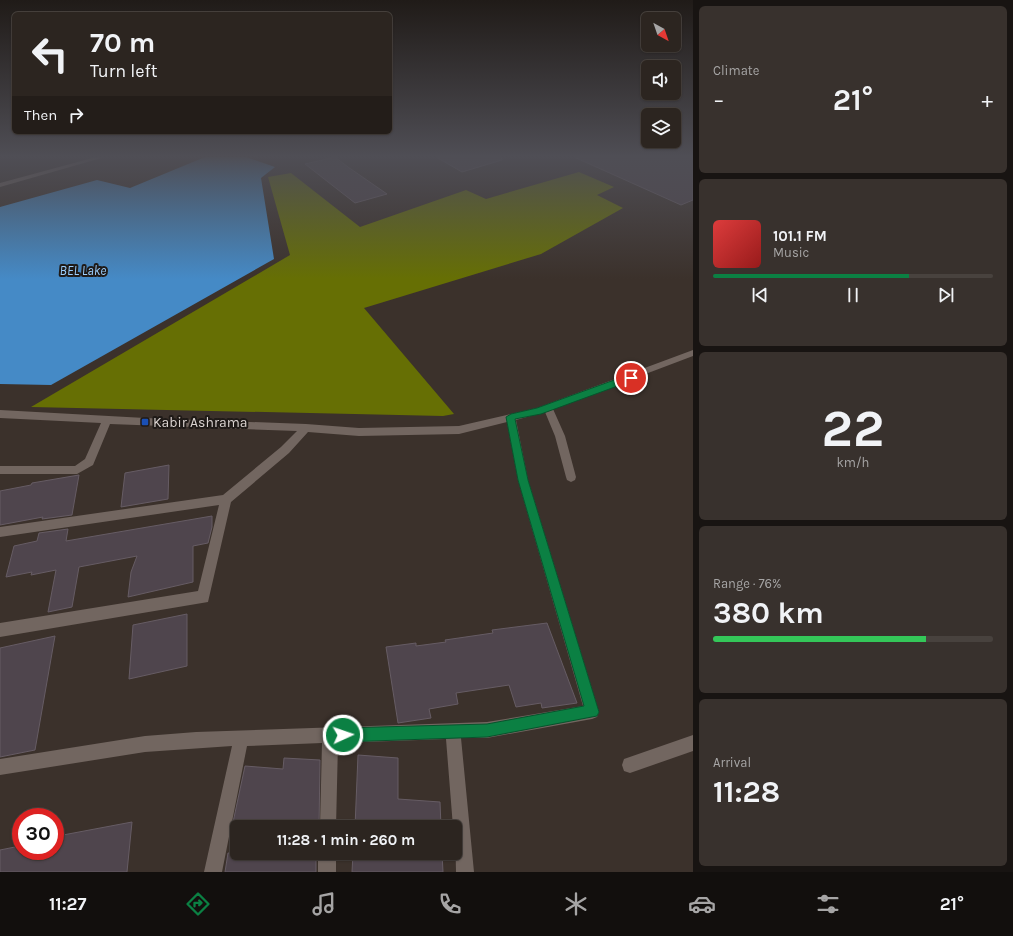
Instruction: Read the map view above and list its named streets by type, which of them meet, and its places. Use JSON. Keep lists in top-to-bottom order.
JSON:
{
  "water": ["BEL Lake"],
  "places": {
    "transit": ["Kabir Ashrama"]
  },
  "north": "bottom right",
  "page": {
    "tile": [
      "Climate",
      ["22", "km/h"],
      ["Range · 76%", "380 km"],
      ["Arrival", "11:28"]
    ],
    "turn": ["70 m", "Turn left"],
    "heat": ["−", "21°", "+"],
    "then": "Then",
    "song": ["101.1 FM", "Music"],
    "limit": "30",
    "trip": "11:28 · 1 min · 260 m",
    "tabs": ["11:27", "21°"]
  }
}
